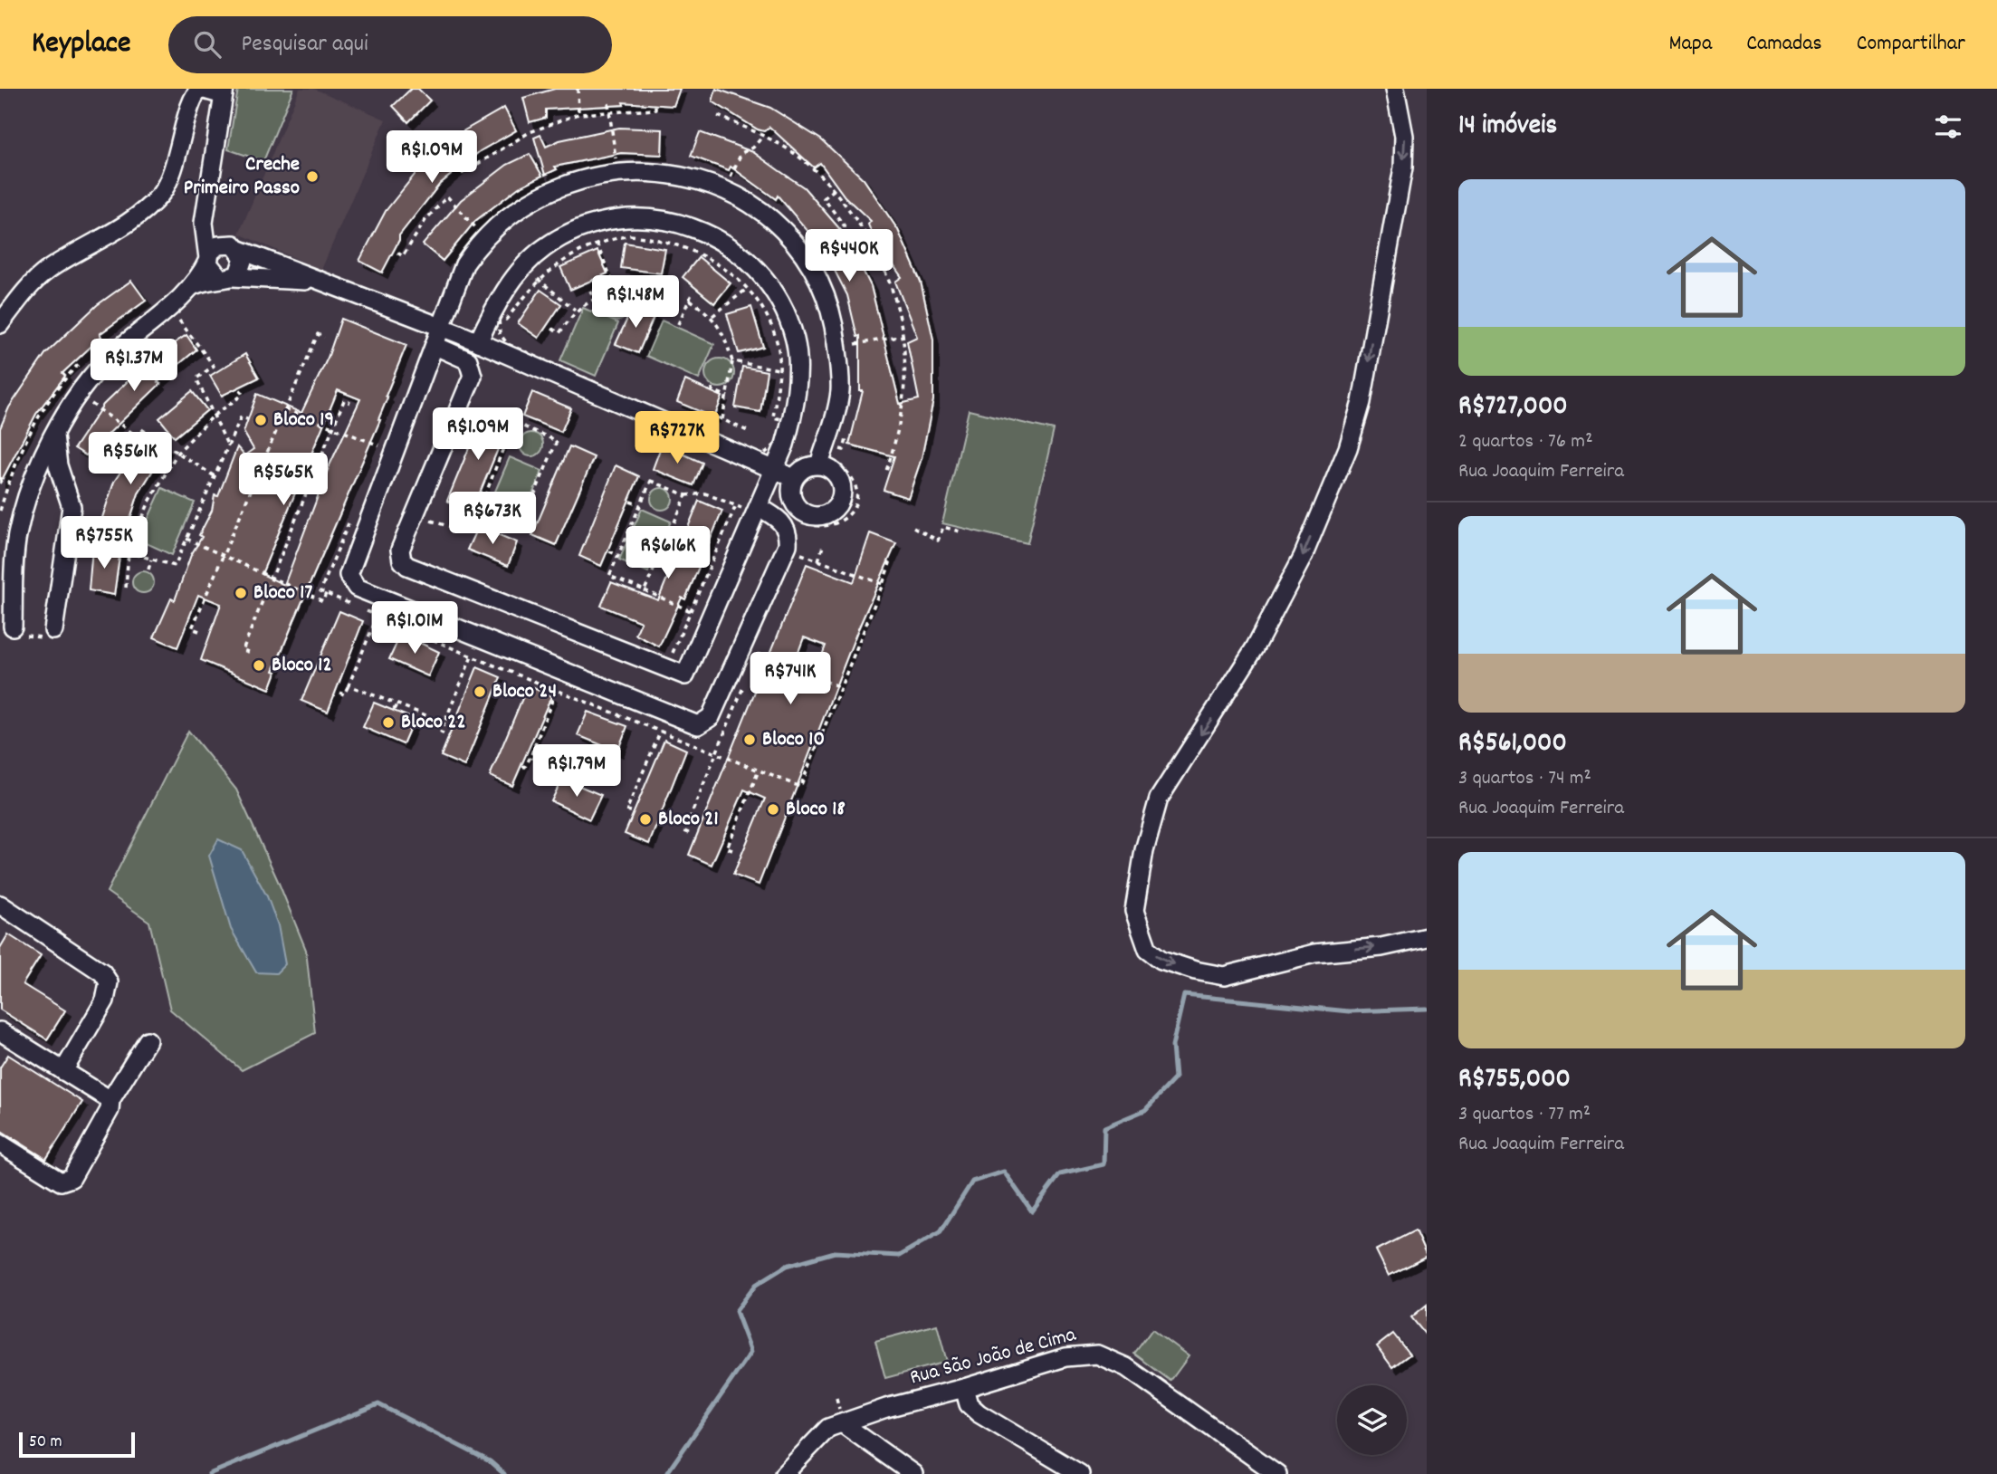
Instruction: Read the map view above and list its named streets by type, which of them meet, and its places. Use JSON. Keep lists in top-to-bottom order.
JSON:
{
  "streets": {
    "street": ["Rua São João de Cima"]
  },
  "places": [
    "Creche Primeiro Passo",
    "Bloco 19",
    "Bloco 17",
    "Bloco 12",
    "Bloco 24",
    "Bloco 22",
    "Bloco 10",
    "Bloco 18",
    "Bloco 21"
  ],
  "scale_bar": "50 m",
  "page": {
    "header": "Keyplace",
    "search": "Pesquisar aqui",
    "nav": ["Mapa", "Camadas", "Compartilhar"],
    "heading": "14 imóveis",
    "price": [
      "R$1.09M",
      "R$440K",
      "R$1.48M",
      "R$1.37M",
      "R$1.09M",
      "R$727K",
      "R$561K",
      "R$565K",
      "R$673K",
      "R$755K",
      "R$616K",
      "R$1.01M",
      "R$741K",
      "R$1.79M"
    ],
    "list": [
      {
        "name": "R$727,000",
        "note": "2 quartos · 76 m² · Rua Joaquim Ferreira"
      },
      {
        "name": "R$561,000",
        "note": "3 quartos · 74 m² · Rua Joaquim Ferreira"
      },
      {
        "name": "R$755,000",
        "note": "3 quartos · 77 m² · Rua Joaquim Ferreira"
      }
    ],
    "scale": "50 m"
  }
}
